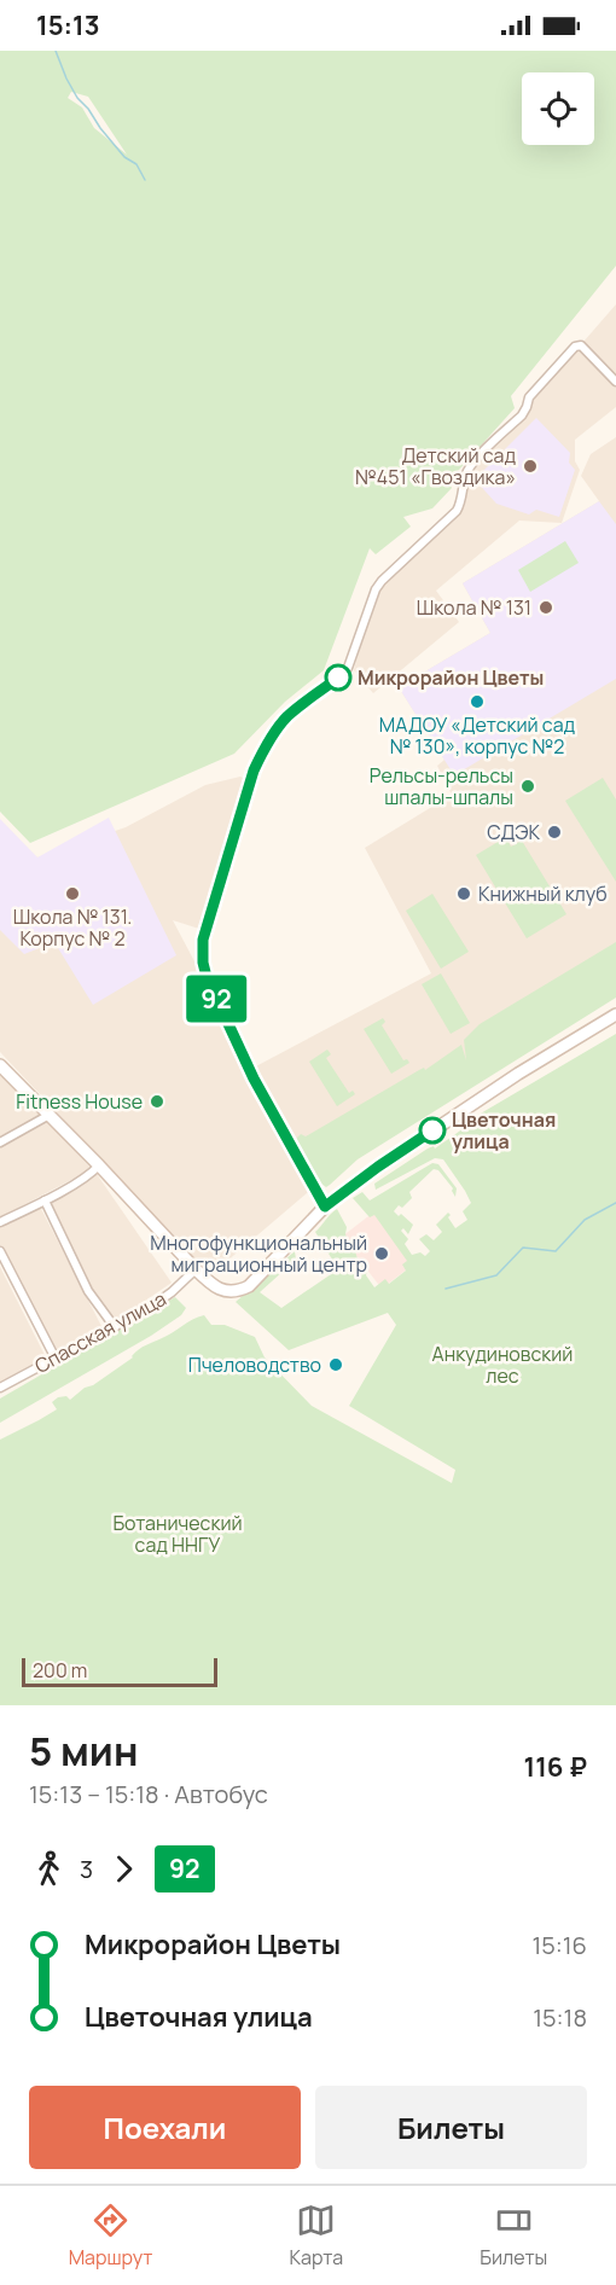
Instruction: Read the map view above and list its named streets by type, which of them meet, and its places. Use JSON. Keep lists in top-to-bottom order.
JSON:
{
  "streets": {
    "street": ["Спасская улица"]
  },
  "parks": ["Анкудиновский лес", "Ботанический сад ННГУ"],
  "places": [
    "Детский сад №451 «Гвоздика»",
    "Школа № 131",
    "Микрорайон Цветы",
    "МАДОУ «Детский сад № 130», корпус №2",
    "Рельсы-рельсы шпалы-шпалы",
    "СДЭК",
    "Школа № 131. Корпус № 2",
    "Книжный клуб",
    "Fitness House",
    "Цветочная улица",
    "Многофункциональный миграционный центр",
    "Пчеловодство"
  ],
  "lines": ["bus line 92"],
  "scale_bar": "200 m",
  "page": {
    "status": "15:13",
    "on_map": "92",
    "scale": "200 m",
    "heading": ["5 мин", "15:13 – 15:18 · Автобус", "116 ₽"],
    "legs": ["3", "92"],
    "list": [
      {
        "name": "Микрорайон Цветы",
        "value": "15:16"
      },
      {
        "name": "Цветочная улица",
        "value": "15:18"
      }
    ],
    "buttons": ["Поехали", "Билеты"],
    "tabs": ["Маршрут", "Карта", "Билеты"]
  }
}
